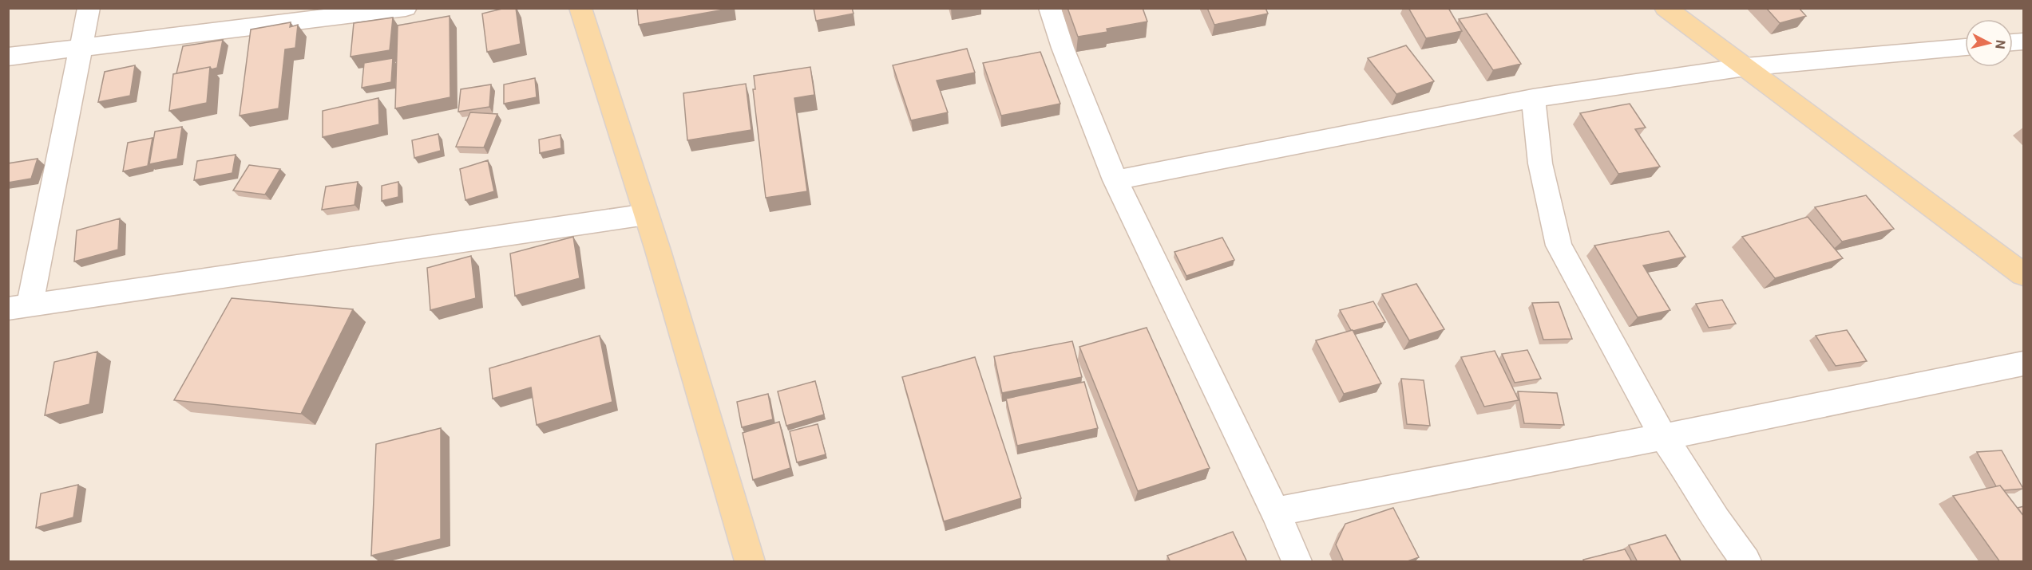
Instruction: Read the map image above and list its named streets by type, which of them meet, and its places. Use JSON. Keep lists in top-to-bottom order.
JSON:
{
  "north": "right"
}
